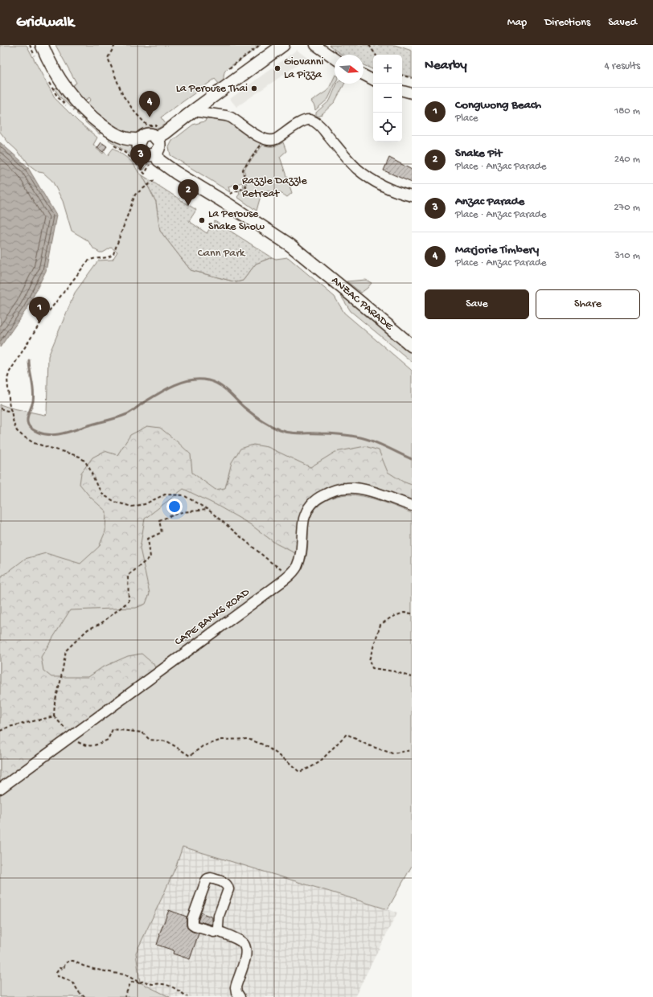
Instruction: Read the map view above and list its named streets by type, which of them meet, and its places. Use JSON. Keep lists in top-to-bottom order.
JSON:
{
  "streets": {
    "main road": ["ANZAC PARADE"],
    "street": ["CAPE BANKS ROAD"]
  },
  "parks": ["Cann Park"],
  "places": [
    "Giovanni La Pizza",
    "La Perouse Thai",
    "Razzle Dazzle Retreat",
    "La Perouse Snake Show"
  ],
  "north": "right",
  "page": {
    "header": "Gridwalk",
    "nav": ["Map", "Directions", "Saved"],
    "heading": ["Nearby", "4 results"],
    "map_buttons": ["+", "−"],
    "list": [
      {
        "mark": "1",
        "name": "Congwong Beach",
        "note": "Place",
        "value": "180 m"
      },
      {
        "mark": "2",
        "name": "Snake Pit",
        "note": "Place · Anzac Parade",
        "value": "240 m"
      },
      {
        "mark": "3",
        "name": "Anzac Parade",
        "note": "Place · Anzac Parade",
        "value": "270 m"
      },
      {
        "mark": "4",
        "name": "Marjorie Timbery",
        "note": "Place · Anzac Parade",
        "value": "310 m"
      }
    ],
    "pins": [
      "4",
      "3",
      "2",
      "1"
    ],
    "buttons": ["Save", "Share"]
  }
}
